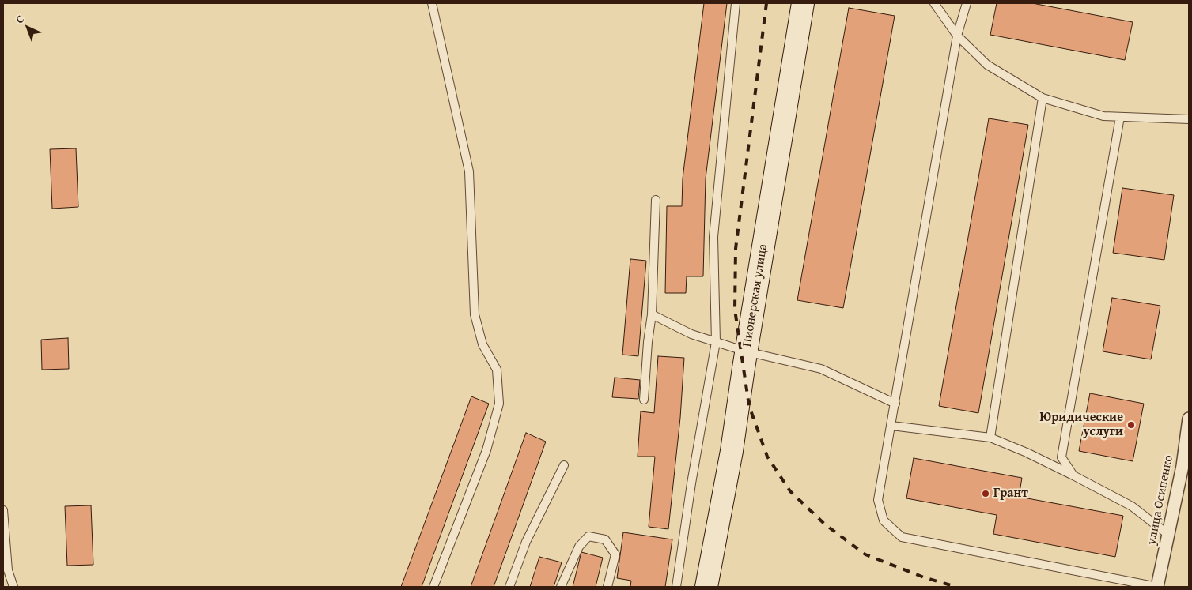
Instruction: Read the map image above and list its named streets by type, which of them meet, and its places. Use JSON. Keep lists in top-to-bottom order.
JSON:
{
  "streets": {
    "main road": ["Пионерская улица"],
    "street": ["улица Осипенко"]
  },
  "places": ["Юридические услуги", "Грант"],
  "north": "top left"
}
